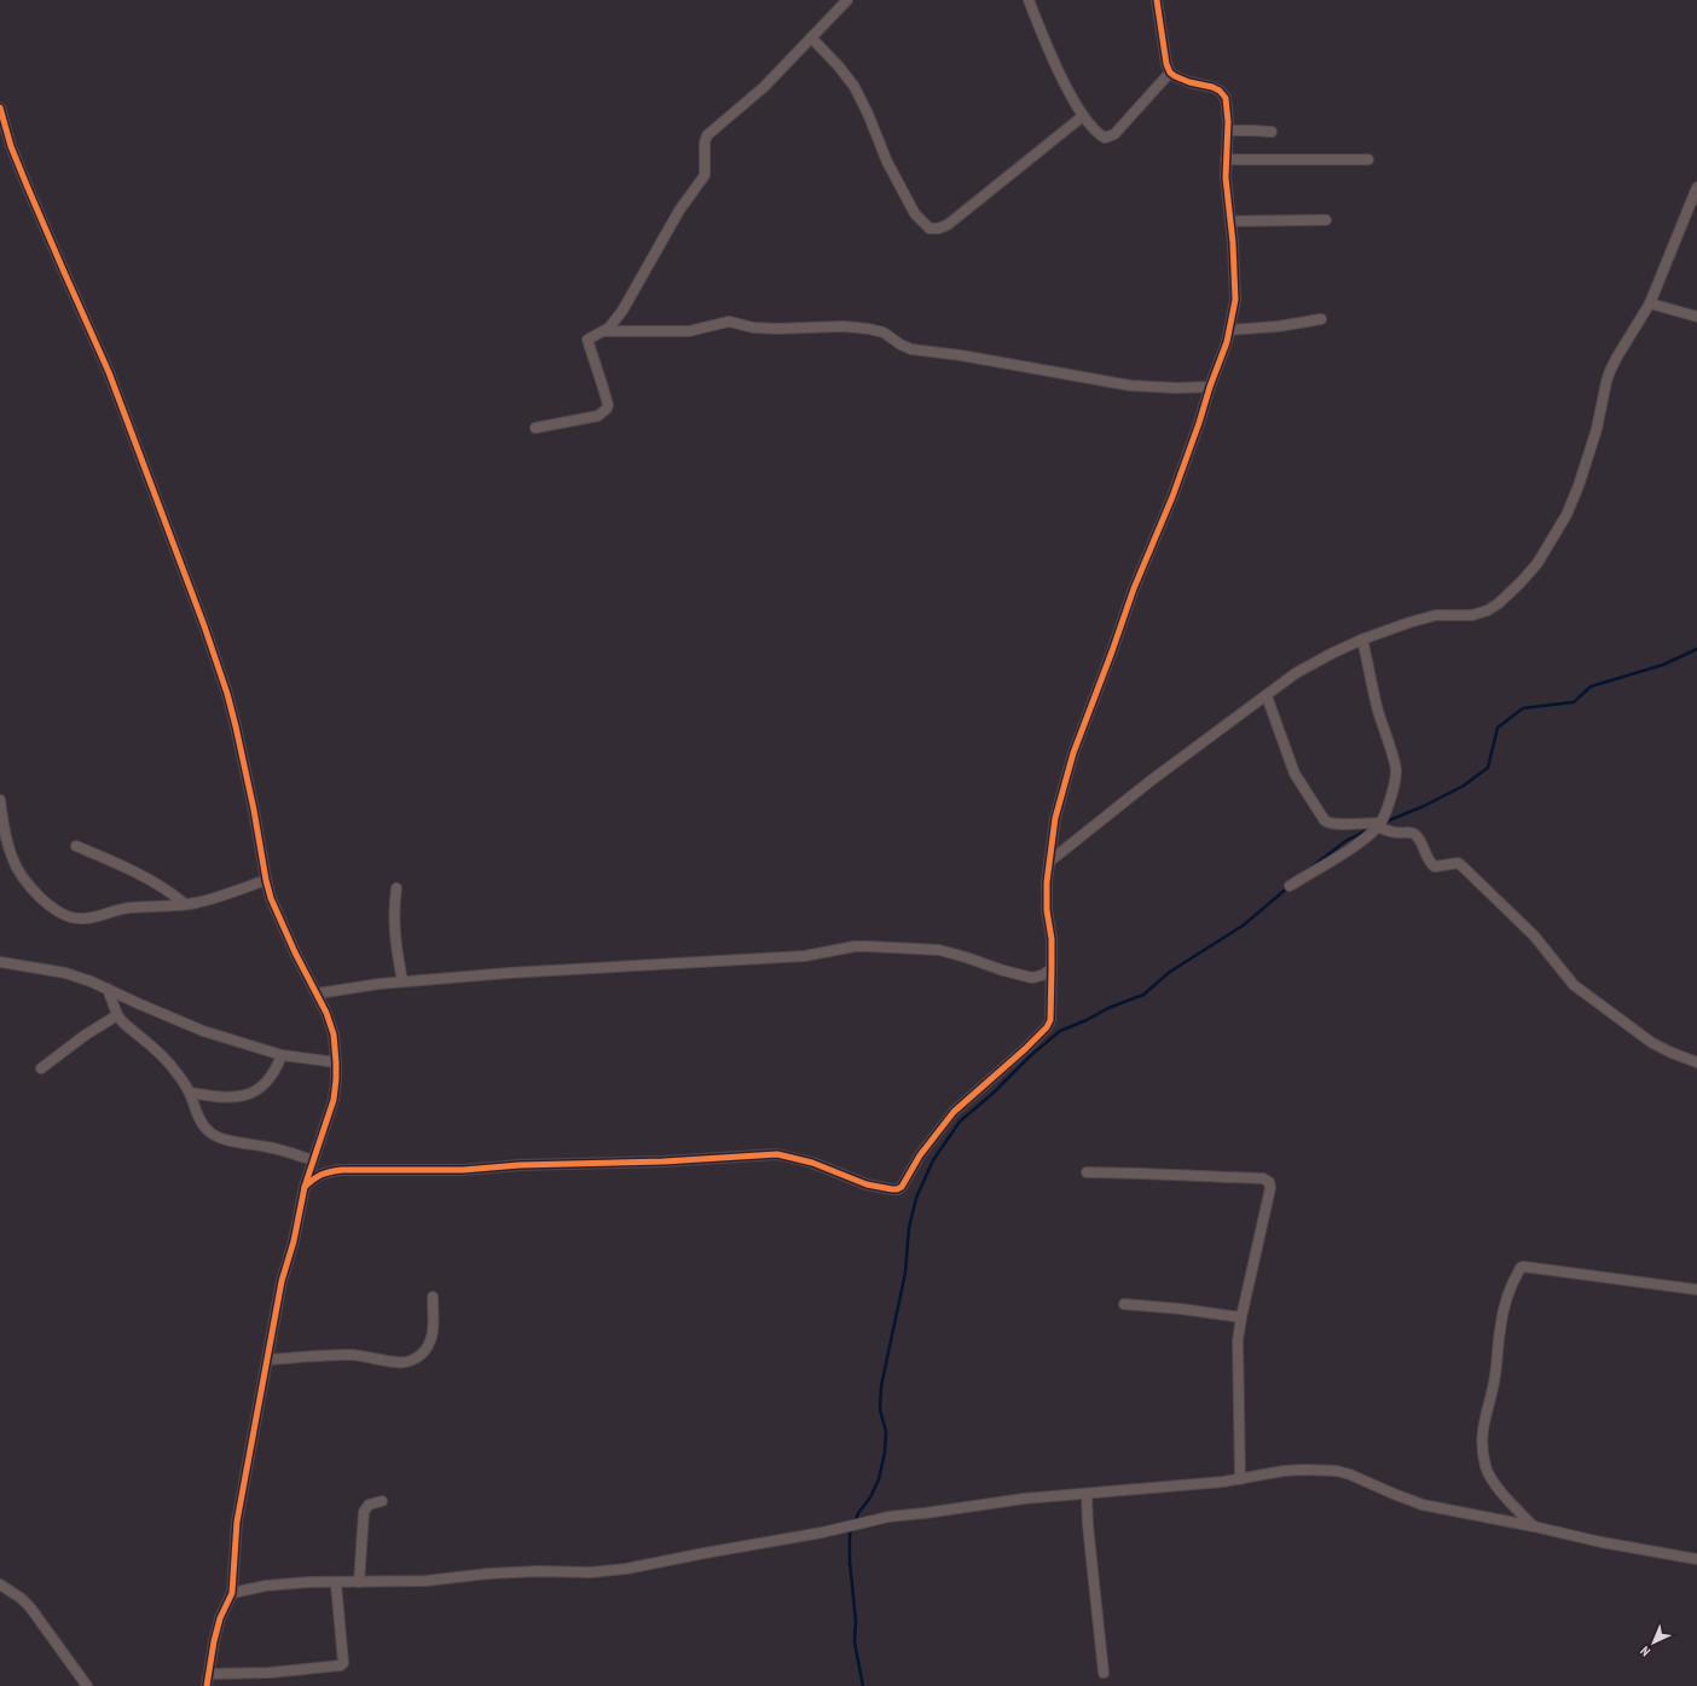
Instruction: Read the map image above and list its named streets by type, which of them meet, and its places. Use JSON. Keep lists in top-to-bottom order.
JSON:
{
  "north": "bottom left"
}
